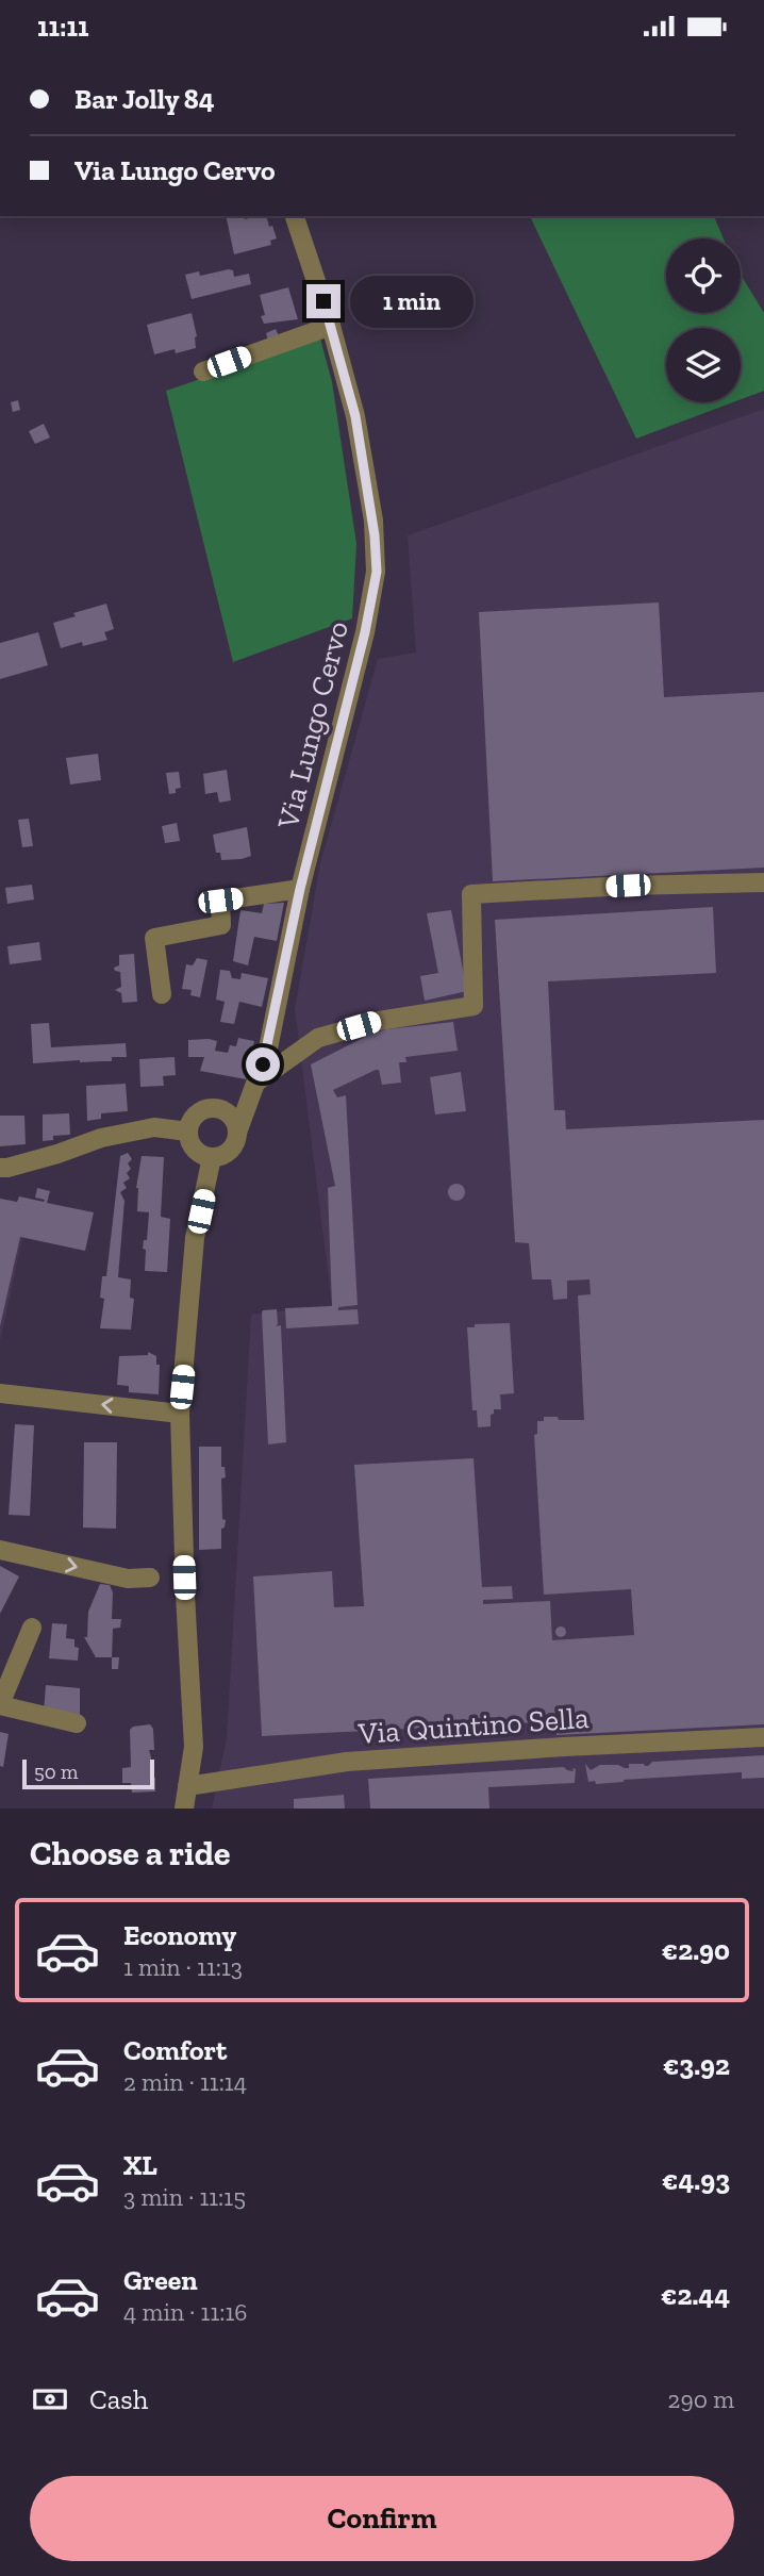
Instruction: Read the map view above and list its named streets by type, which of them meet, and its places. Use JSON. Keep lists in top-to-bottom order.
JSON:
{
  "streets": {
    "street": ["Via Lungo Cervo", "Via Quintino Sella"]
  },
  "scale_bar": "50 m",
  "page": {
    "status": "11:11",
    "banner": ["Bar Jolly 84", "Via Lungo Cervo"],
    "bubble": "1 min",
    "scale": "50 m",
    "heading": "Choose a ride",
    "list": [
      {
        "name": "Economy",
        "note": "1 min · 11:13",
        "value": "€2.90"
      },
      {
        "name": "Comfort",
        "note": "2 min · 11:14",
        "value": "€3.92"
      },
      {
        "name": "XL",
        "note": "3 min · 11:15",
        "value": "€4.93"
      },
      {
        "name": "Green",
        "note": "4 min · 11:16",
        "value": "€2.44"
      }
    ],
    "pay": ["Cash", "290 m"],
    "buttons": "Confirm"
  }
}
